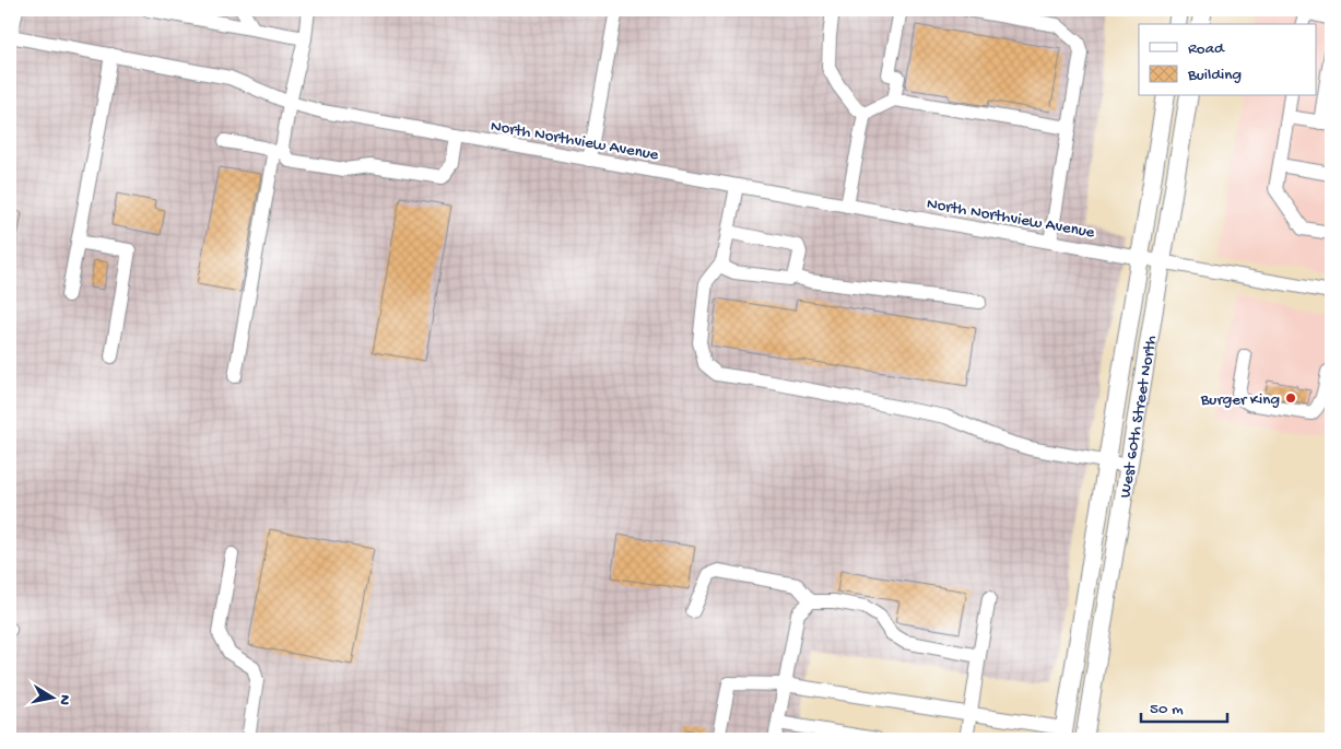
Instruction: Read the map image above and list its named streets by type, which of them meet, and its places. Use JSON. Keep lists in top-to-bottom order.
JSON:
{
  "streets": {
    "main road": ["West 60th Street North"],
    "street": ["North Northview Avenue"]
  },
  "crossings": [
    ["North Northview Avenue", "West 60th Street North"]
  ],
  "places": ["Burger King"],
  "legend": ["Road", "Building"],
  "scale_bar": "50 m",
  "north": "right"
}
